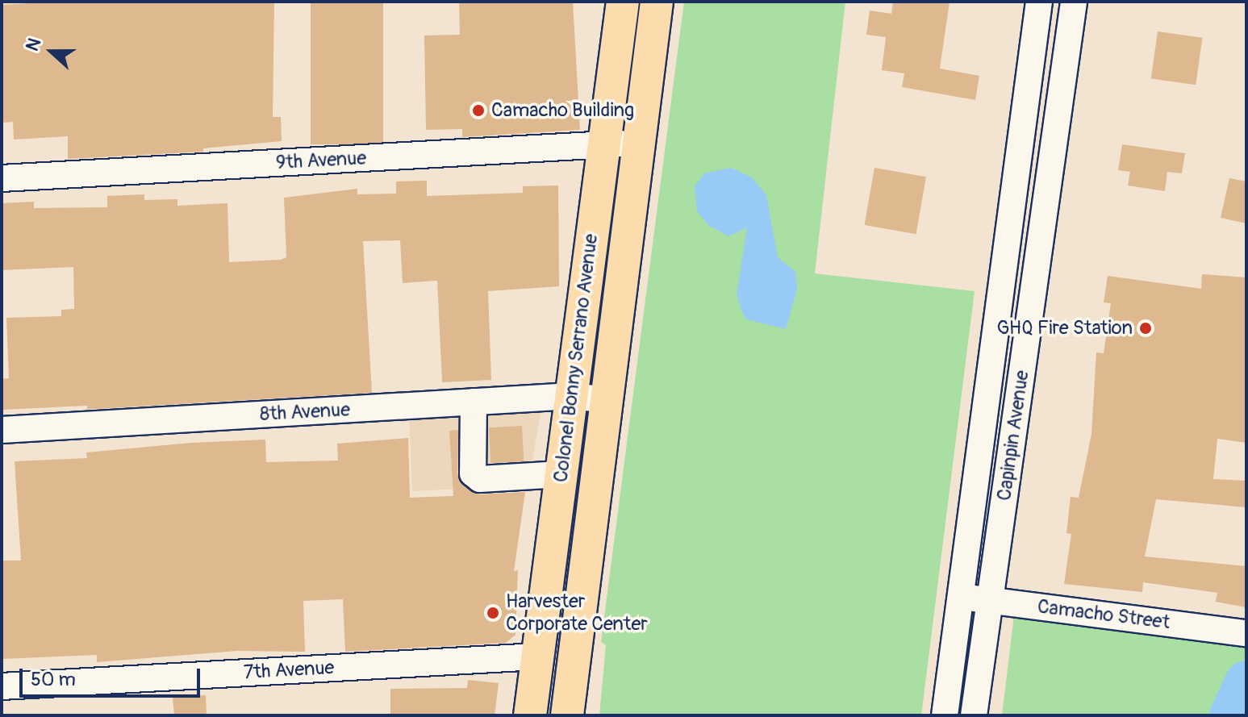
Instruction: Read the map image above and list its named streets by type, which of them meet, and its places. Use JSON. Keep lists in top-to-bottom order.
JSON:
{
  "streets": {
    "main road": ["Colonel Bonny Serrano Avenue"],
    "street": [
      "9th Avenue",
      "8th Avenue",
      "Capinpin Avenue",
      "Camacho Street",
      "7th Avenue"
    ]
  },
  "crossings": [
    ["9th Avenue", "Colonel Bonny Serrano Avenue"],
    ["Colonel Bonny Serrano Avenue", "8th Avenue"],
    ["Colonel Bonny Serrano Avenue", "7th Avenue"],
    ["Capinpin Avenue", "Camacho Street"]
  ],
  "places": ["Camacho Building", "GHQ Fire Station", "Harvester Corporate Center"],
  "scale_bar": "50 m",
  "north": "left"
}
